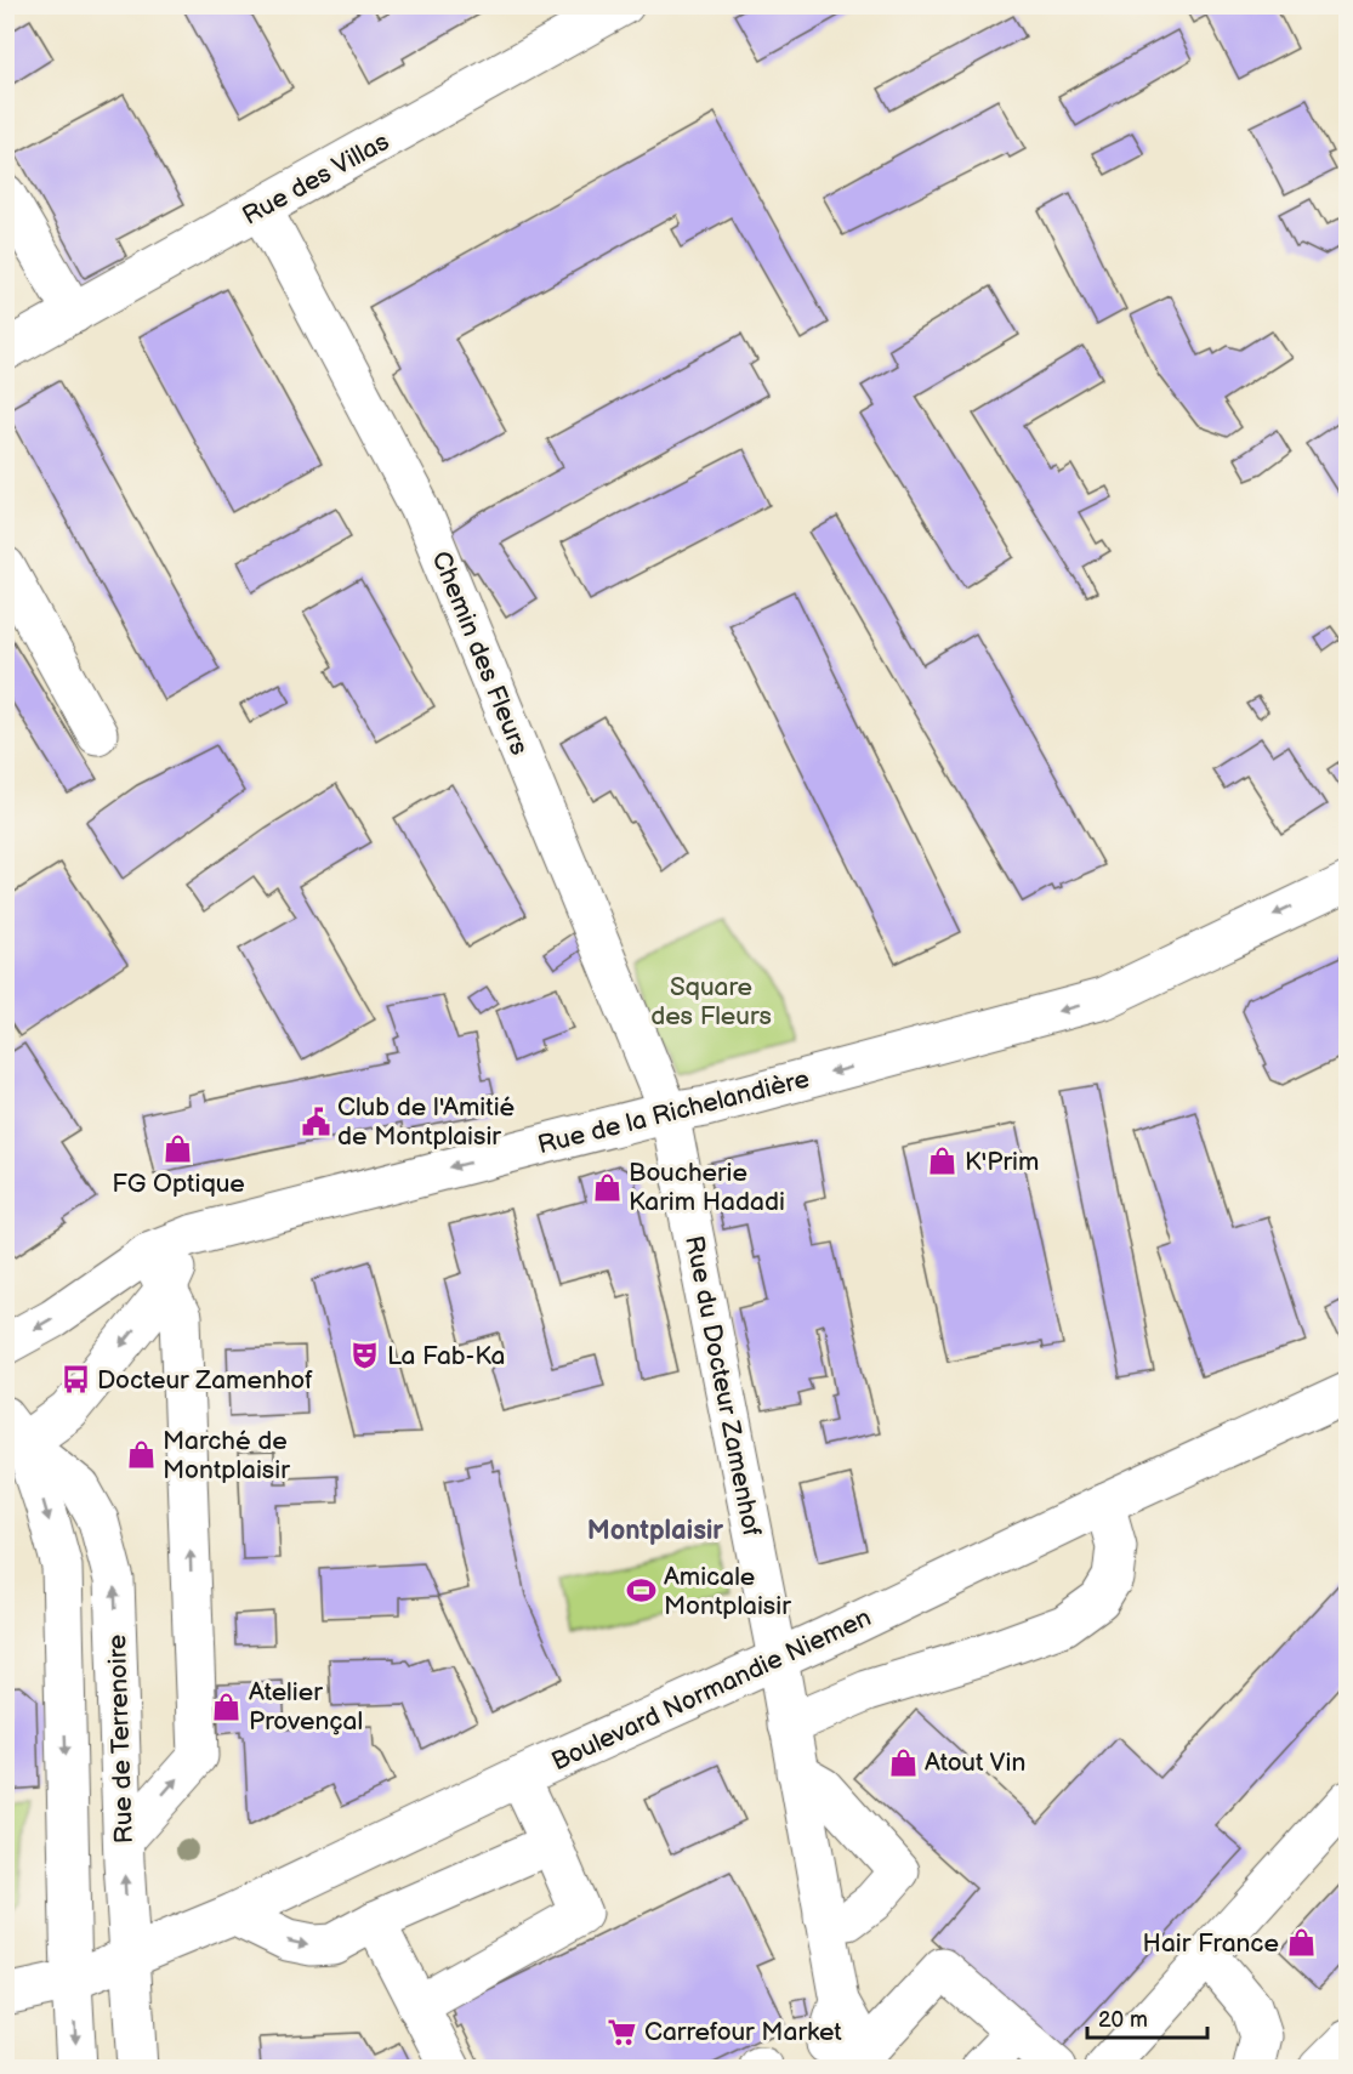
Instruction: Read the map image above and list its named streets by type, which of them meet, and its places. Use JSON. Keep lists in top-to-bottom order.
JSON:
{
  "streets": {
    "main road": [
      "Rue des Villas",
      "Chemin des Fleurs",
      "Rue de la Richelandière",
      "Rue du Docteur Zamenhof",
      "Boulevard Normandie Niemen",
      "Rue de Terrenoire"
    ]
  },
  "crossings": [
    ["Rue des Villas", "Chemin des Fleurs"],
    ["Chemin des Fleurs", "Rue de la Richelandière"],
    ["Chemin des Fleurs", "Rue du Docteur Zamenhof"],
    ["Rue de la Richelandière", "Rue du Docteur Zamenhof"],
    ["Rue du Docteur Zamenhof", "Boulevard Normandie Niemen"],
    ["Boulevard Normandie Niemen", "Rue de Terrenoire"]
  ],
  "one_way": ["Rue de la Richelandière"],
  "districts": ["Montplaisir"],
  "parks": ["Square des Fleurs"],
  "places": {
    "public building": ["Club de l'Amitié de Montplaisir"],
    "shop": [
      "FG Optique",
      "K'Prim",
      "Boucherie Karim Hadadi",
      "Marché de Montplaisir",
      "Atelier Provençal",
      "Atout Vin",
      "Hair France"
    ],
    "theatre": ["La Fab-Ka"],
    "bus stop": ["Docteur Zamenhof"],
    "sports": ["Amicale Montplaisir"],
    "supermarket": ["Carrefour Market"]
  },
  "scale_bar": "20 m"
}
